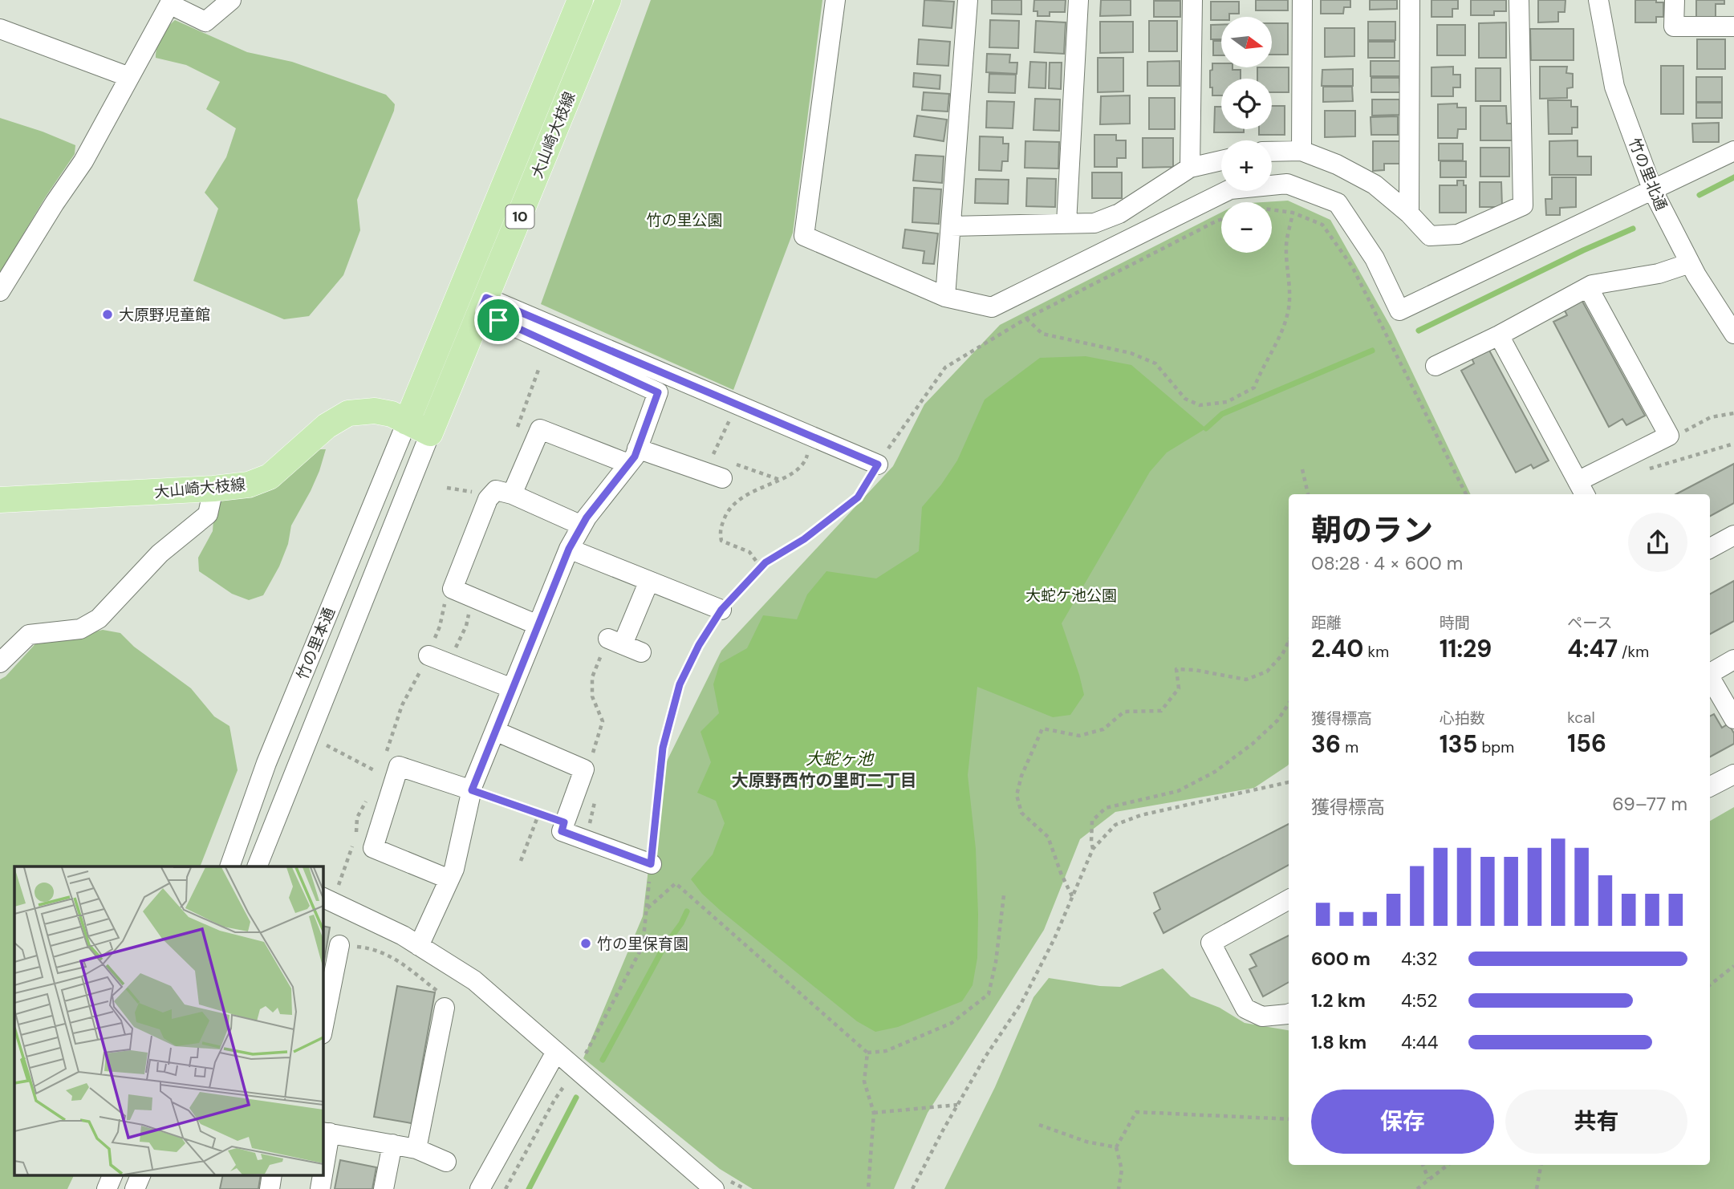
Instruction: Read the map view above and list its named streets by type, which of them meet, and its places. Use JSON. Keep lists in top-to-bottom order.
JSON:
{
  "streets": {
    "main road": ["大山崎大枝線", "10"],
    "street": ["竹の里北通", "竹の里本通"]
  },
  "crossings": [
    ["大山崎大枝線", "竹の里本通"]
  ],
  "districts": ["大原野西竹の里町二丁目"],
  "water": ["大蛇ヶ池"],
  "parks": ["竹の里公園", "大蛇ケ池公園"],
  "places": ["大原野児童館", "竹の里保育園"],
  "north": "right",
  "page": {
    "map_buttons": ["+", "−"],
    "heading": ["朝のラン", "08:28 · 4 × 600 m"],
    "stats": [
      ["距離", "2.40 km"],
      ["時間", "11:29"],
      ["ペース", "4:47 /km"],
      ["獲得標高", "36 m"],
      ["心拍数", "135 bpm"],
      ["kcal", "156"]
    ],
    "chart": ["獲得標高", "69–77 m"],
    "list": [
      {
        "name": "600 m",
        "note": "4:32"
      },
      {
        "name": "1.2 km",
        "note": "4:52"
      },
      {
        "name": "1.8 km",
        "note": "4:44"
      }
    ],
    "buttons": ["保存", "共有"]
  }
}
